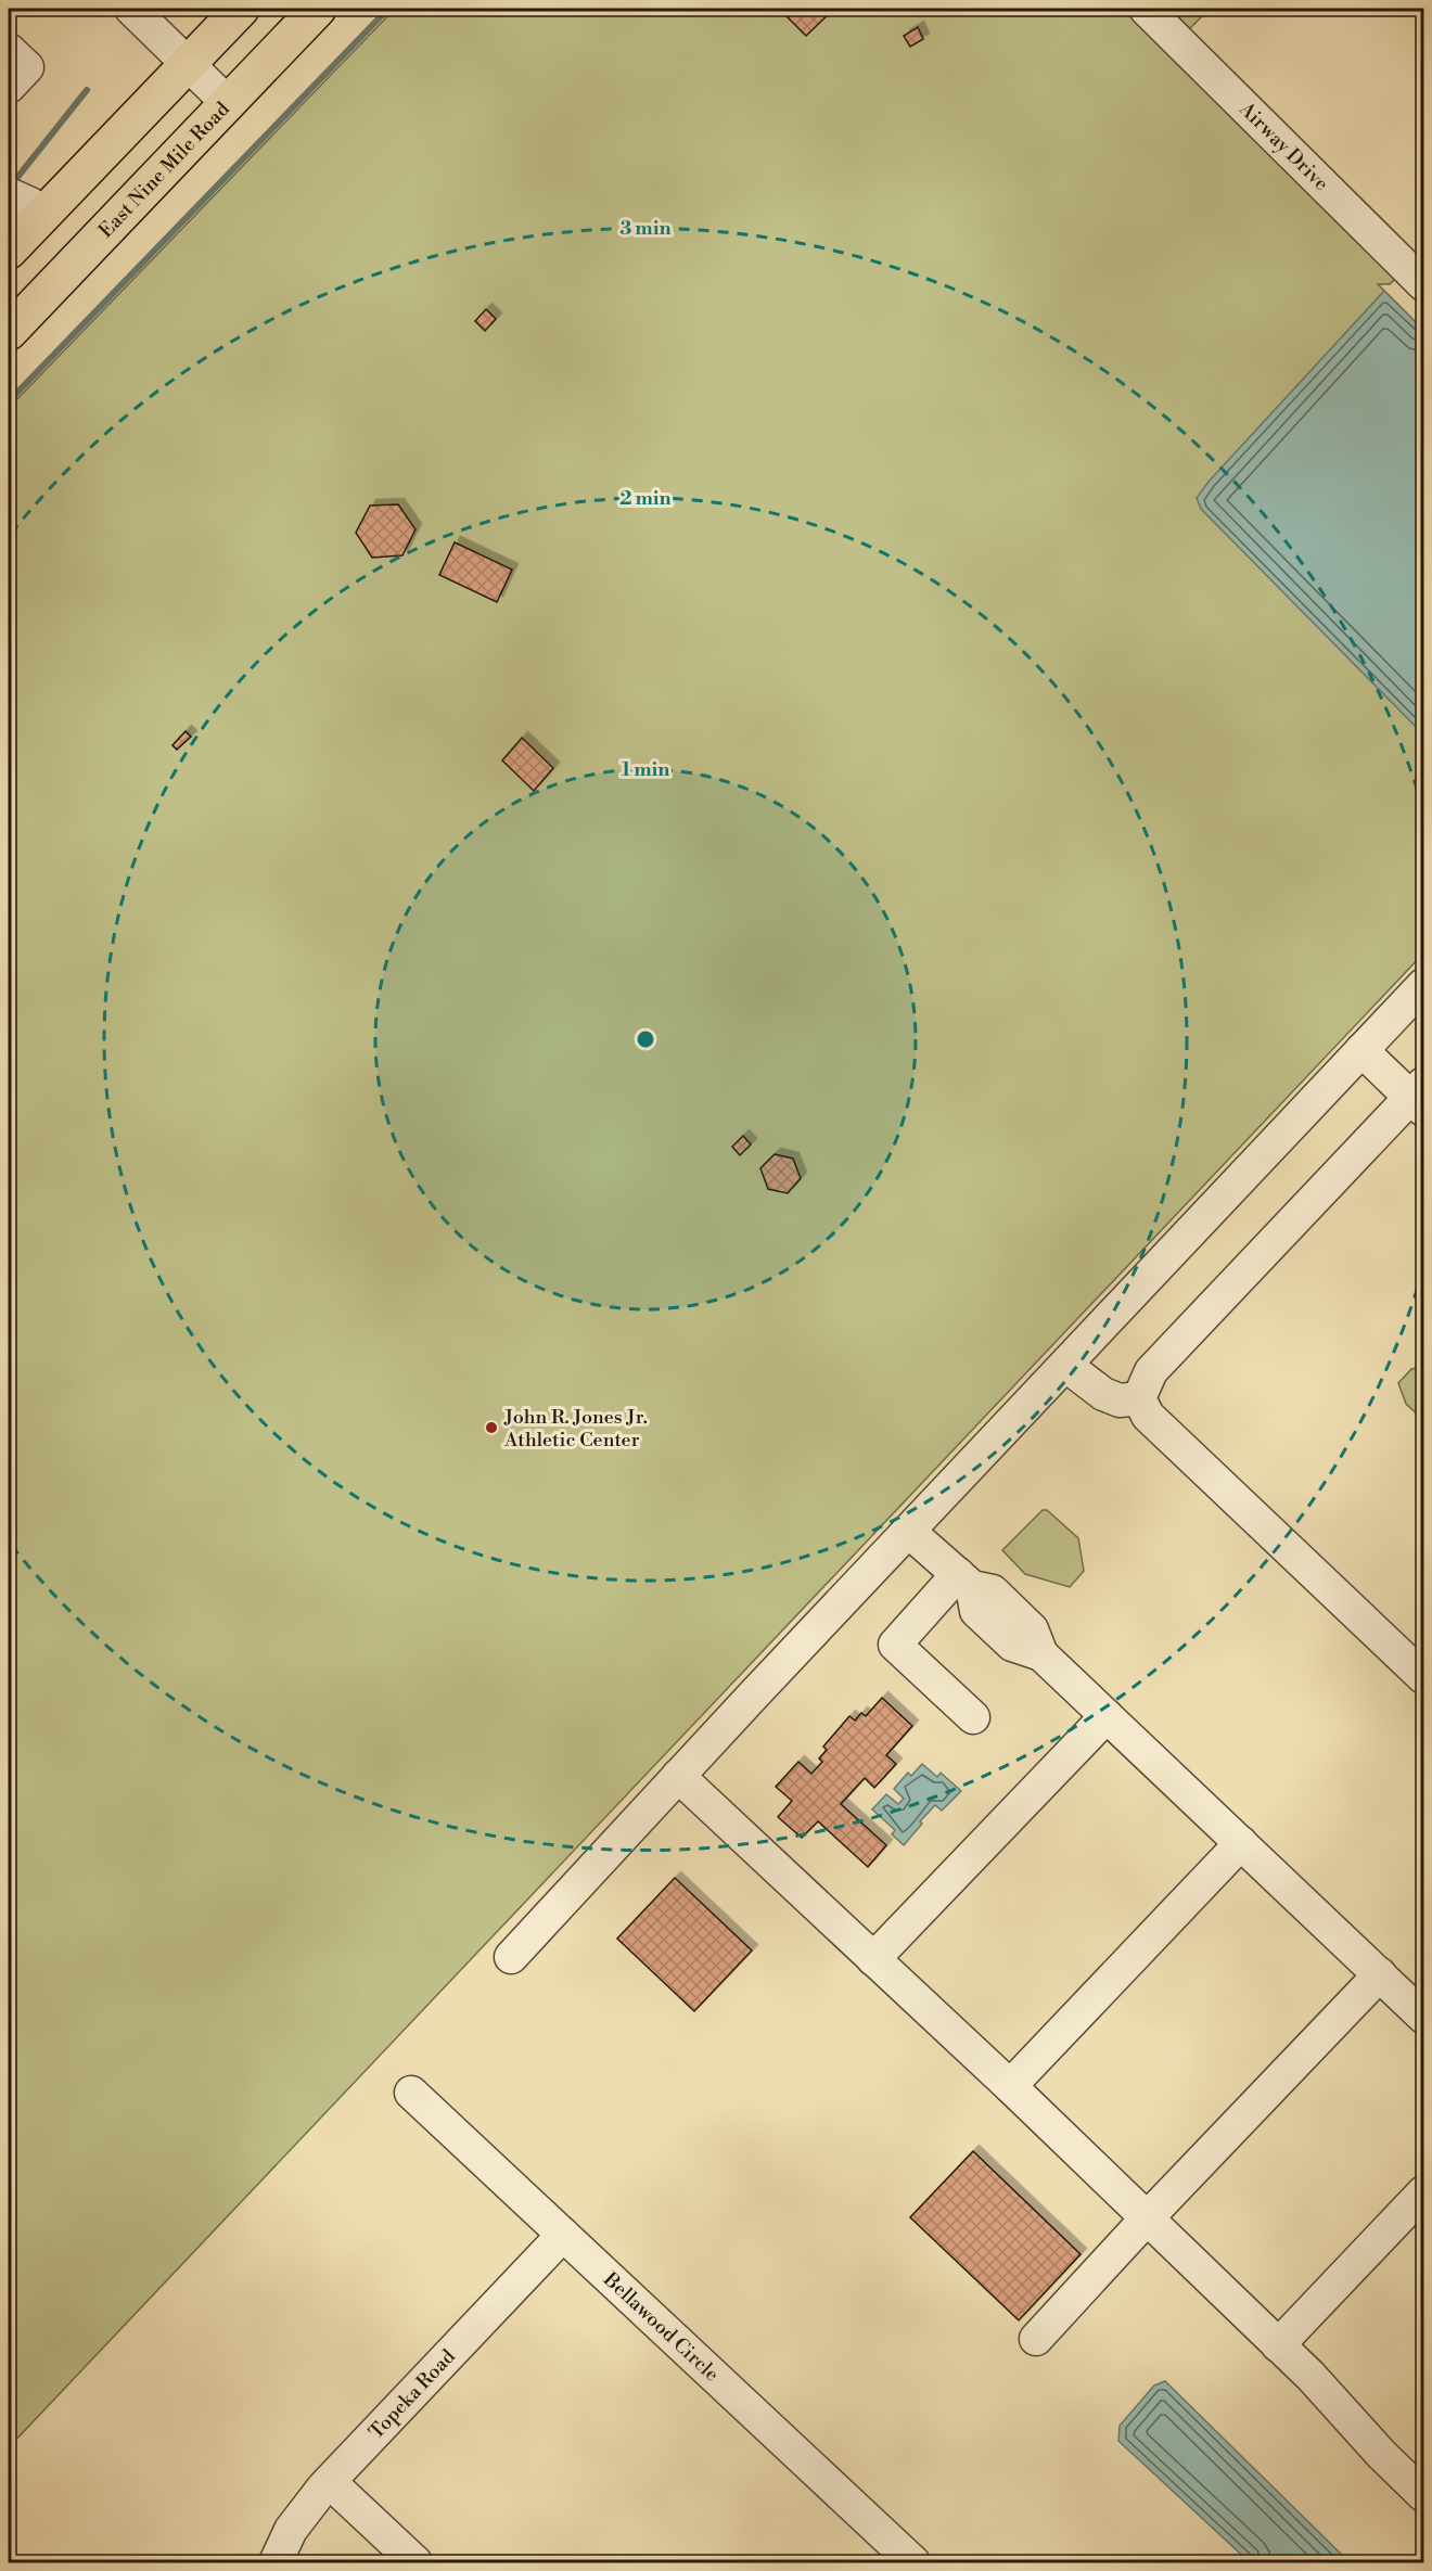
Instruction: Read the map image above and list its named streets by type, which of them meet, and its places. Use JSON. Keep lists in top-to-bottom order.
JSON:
{
  "streets": {
    "main road": ["East Nine Mile Road"],
    "street": ["Airway Drive", "Bellawood Circle", "Topeka Road"]
  },
  "crossings": [
    ["Bellawood Circle", "Topeka Road"]
  ],
  "places": ["John R. Jones Jr. Athletic Center"],
  "rings": ["3 min", "2 min", "1 min"]
}
